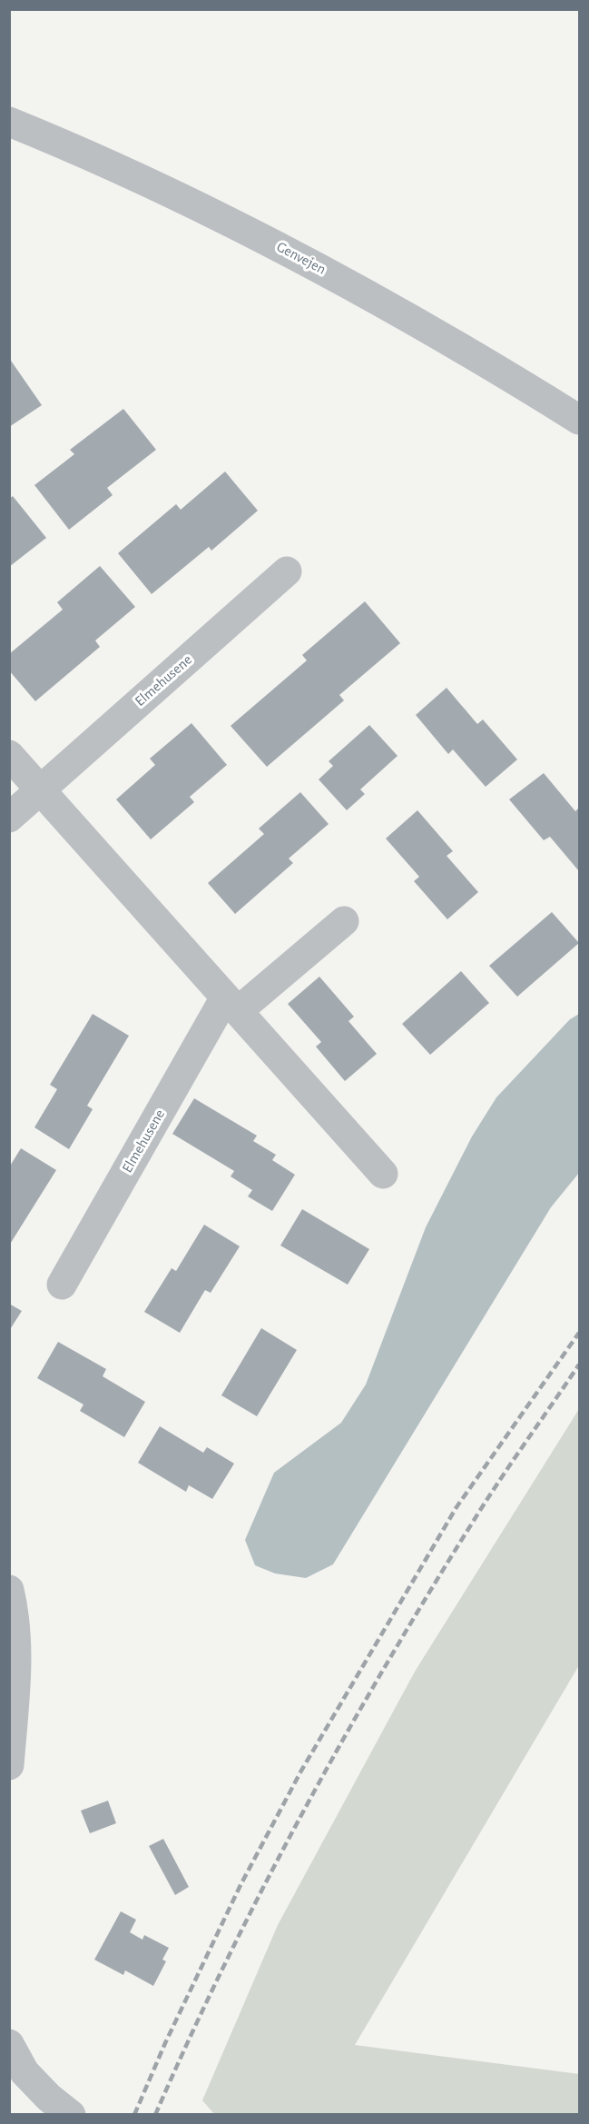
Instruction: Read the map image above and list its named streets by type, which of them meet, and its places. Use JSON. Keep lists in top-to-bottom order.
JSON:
{
  "streets": {
    "street": ["Genvejen", "Elmehusene"]
  }
}
